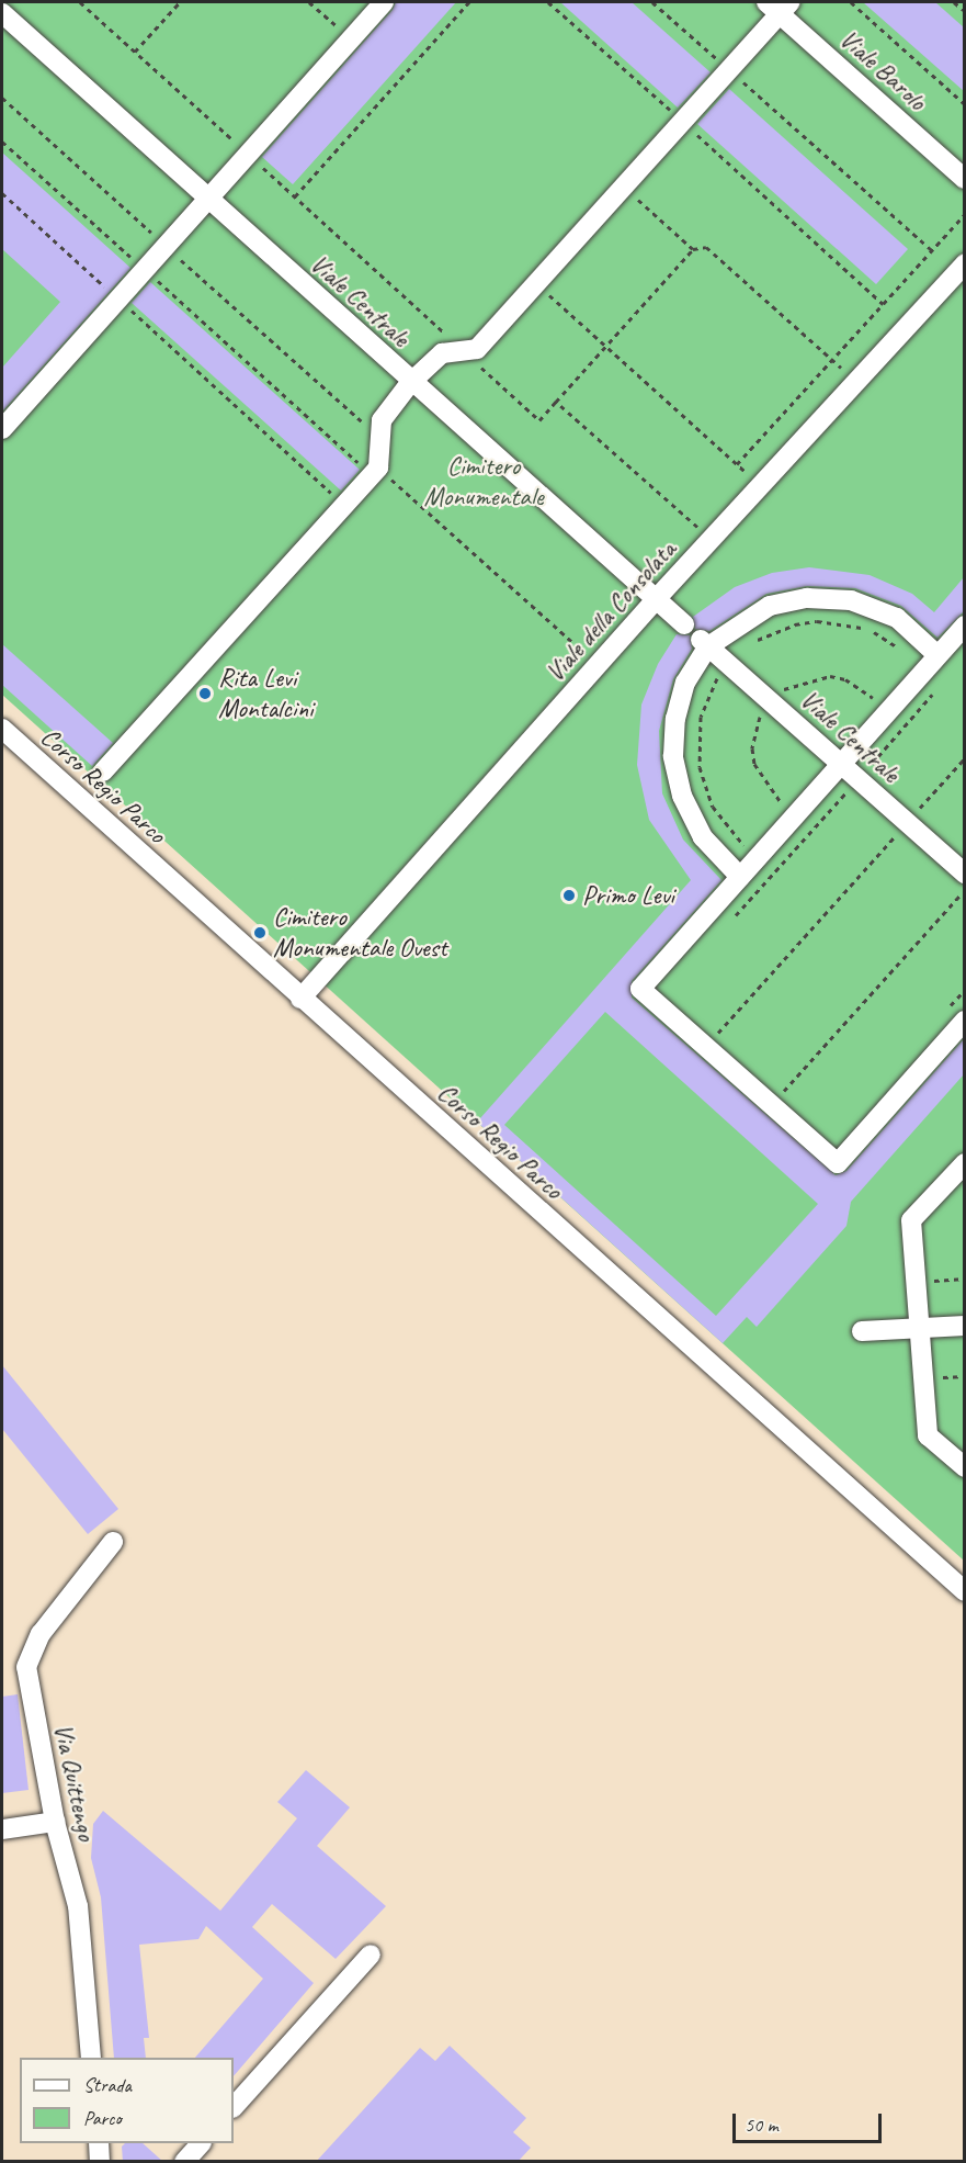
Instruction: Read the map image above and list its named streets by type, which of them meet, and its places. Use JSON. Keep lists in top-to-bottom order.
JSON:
{
  "streets": {
    "street": [
      "Viale Barolo",
      "Viale Centrale",
      "Viale della Consolata",
      "Corso Regio Parco",
      "Via Quittengo"
    ]
  },
  "crossings": [
    ["Viale Centrale", "Viale della Consolata"],
    ["Viale della Consolata", "Corso Regio Parco"]
  ],
  "parks": ["Cimitero Monumentale"],
  "places": ["Rita Levi Montalcini", "Primo Levi", "Cimitero Monumentale Ovest"],
  "legend": ["Strada", "Parco"],
  "scale_bar": "50 m"
}
